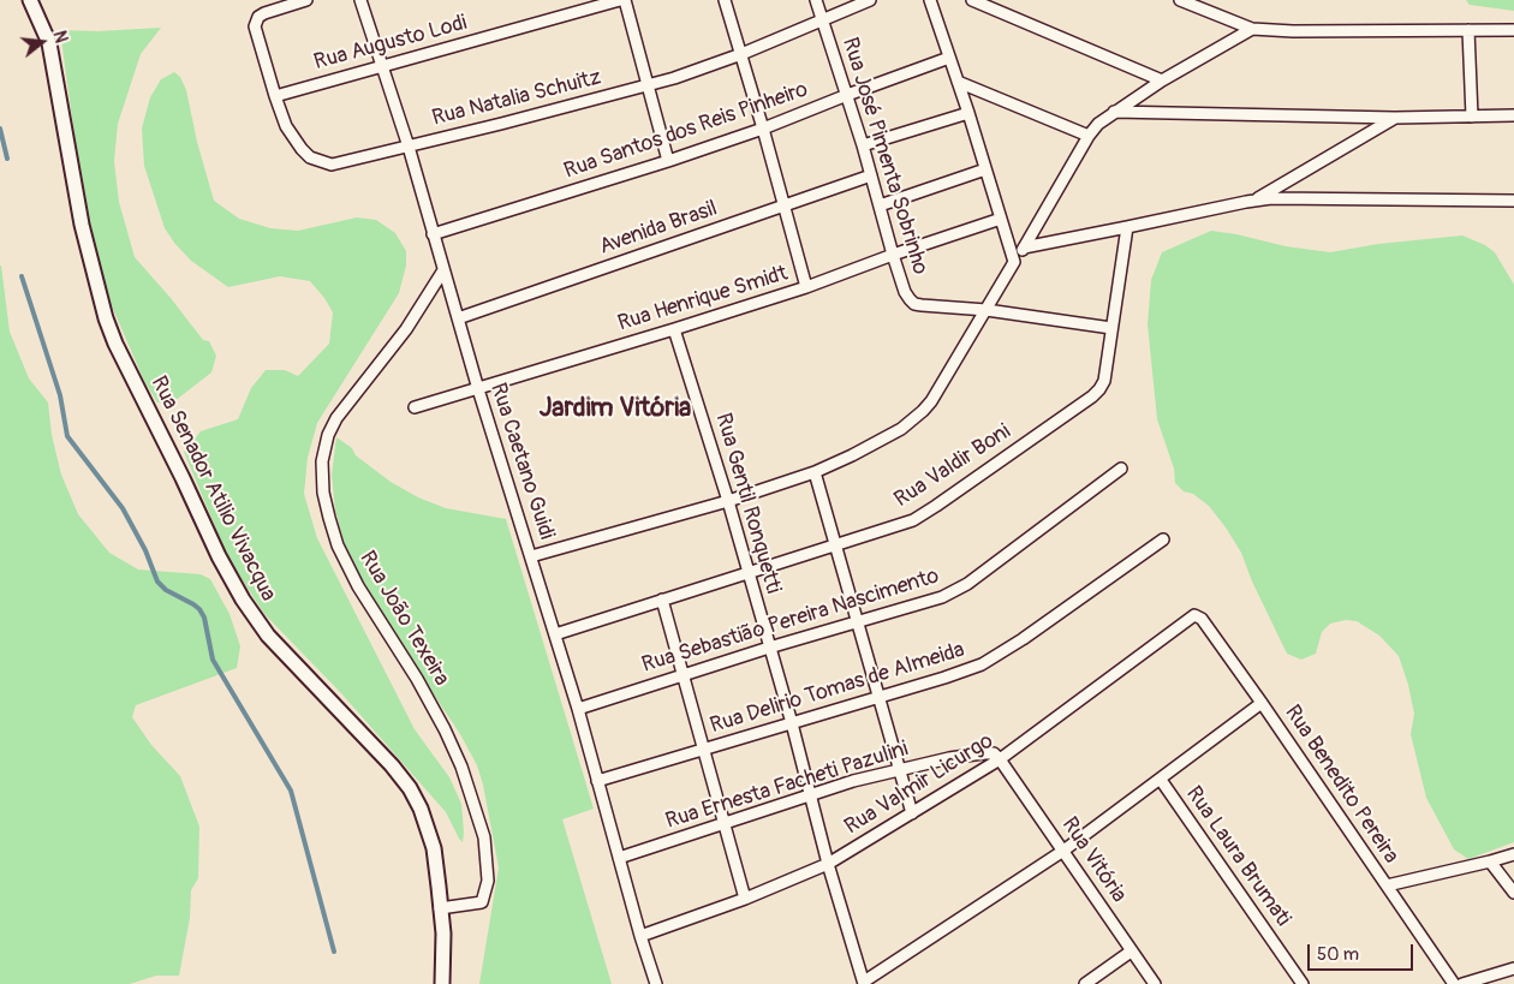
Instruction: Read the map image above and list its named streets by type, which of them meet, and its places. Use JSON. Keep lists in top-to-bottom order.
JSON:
{
  "streets": {
    "street": [
      "Rua Augusto Lodi",
      "Rua Natalia Schuitz",
      "Rua Santos dos Reis Pinheiro",
      "Rua José Pimenta Sobrinho",
      "Avenida Brasil",
      "Rua Henrique Smidt",
      "Rua Caetano Guidi",
      "Rua Valdir Boni",
      "Rua Senador Atilio Vivacqua",
      "Rua Gentil Ronquetti",
      "Rua João Texeira",
      "Rua Sebastião Pereira Nascimento",
      "Rua Delirio Tomas de Almeida",
      "Rua Valmir Licurgo",
      "Rua Benedito Pereira",
      "Rua Ernesta Facheti Pazulini",
      "Rua Laura Brumati",
      "Rua Vitória"
    ]
  },
  "crossings": [
    ["Rua Augusto Lodi", "Rua Natalia Schuitz"],
    ["Rua Augusto Lodi", "Rua Caetano Guidi"],
    ["Rua Natalia Schuitz", "Rua José Pimenta Sobrinho"],
    ["Rua Natalia Schuitz", "Rua Caetano Guidi"],
    ["Rua Santos dos Reis Pinheiro", "Rua José Pimenta Sobrinho"],
    ["Rua Santos dos Reis Pinheiro", "Rua Caetano Guidi"],
    ["Rua José Pimenta Sobrinho", "Avenida Brasil"],
    ["Rua José Pimenta Sobrinho", "Rua Henrique Smidt"],
    ["Rua José Pimenta Sobrinho", "Rua Valdir Boni"],
    ["Avenida Brasil", "Rua Caetano Guidi"],
    ["Rua Henrique Smidt", "Rua Caetano Guidi"],
    ["Rua Henrique Smidt", "Rua Gentil Ronquetti"],
    ["Rua Caetano Guidi", "Rua Valdir Boni"],
    ["Rua Caetano Guidi", "Rua João Texeira"],
    ["Rua Caetano Guidi", "Rua Sebastião Pereira Nascimento"],
    ["Rua Caetano Guidi", "Rua Delirio Tomas de Almeida"],
    ["Rua Caetano Guidi", "Rua Valmir Licurgo"],
    ["Rua Caetano Guidi", "Rua Ernesta Facheti Pazulini"],
    ["Rua Valdir Boni", "Rua Gentil Ronquetti"],
    ["Rua Senador Atilio Vivacqua", "Rua João Texeira"],
    ["Rua Gentil Ronquetti", "Rua Sebastião Pereira Nascimento"],
    ["Rua Gentil Ronquetti", "Rua Delirio Tomas de Almeida"],
    ["Rua Gentil Ronquetti", "Rua Valmir Licurgo"],
    ["Rua Gentil Ronquetti", "Rua Ernesta Facheti Pazulini"],
    ["Rua Valmir Licurgo", "Rua Benedito Pereira"],
    ["Rua Valmir Licurgo", "Rua Ernesta Facheti Pazulini"],
    ["Rua Valmir Licurgo", "Rua Vitória"],
    ["Rua Ernesta Facheti Pazulini", "Rua Vitória"]
  ],
  "districts": ["Jardim Vitória"],
  "scale_bar": "50 m",
  "north": "right"
}
